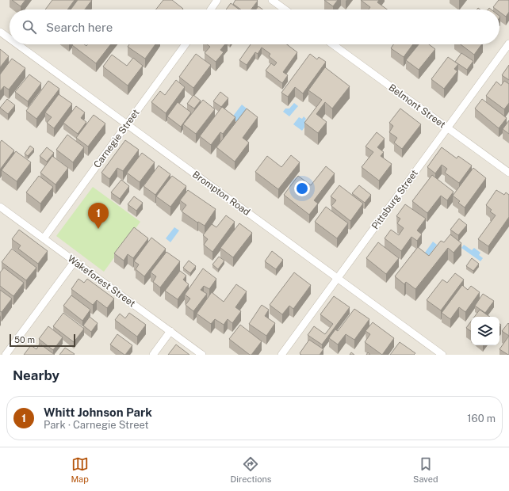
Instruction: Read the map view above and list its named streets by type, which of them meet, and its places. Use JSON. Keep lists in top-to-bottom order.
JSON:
{
  "streets": {
    "street": [
      "Belmont Street",
      "Carnegie Street",
      "Brompton Road",
      "Pittsburg Street",
      "Wakeforest Street"
    ]
  },
  "crossings": [
    ["Belmont Street", "Pittsburg Street"],
    ["Carnegie Street", "Brompton Road"],
    ["Carnegie Street", "Wakeforest Street"],
    ["Brompton Road", "Pittsburg Street"]
  ],
  "scale_bar": "50 m",
  "page": {
    "search": "Search here",
    "pins": "1",
    "scale": "50 m",
    "heading": "Nearby",
    "list": [
      {
        "mark": "1",
        "name": "Whitt Johnson Park",
        "note": "Park · Carnegie Street",
        "value": "160 m"
      }
    ],
    "nav": ["Map", "Directions", "Saved"]
  }
}
